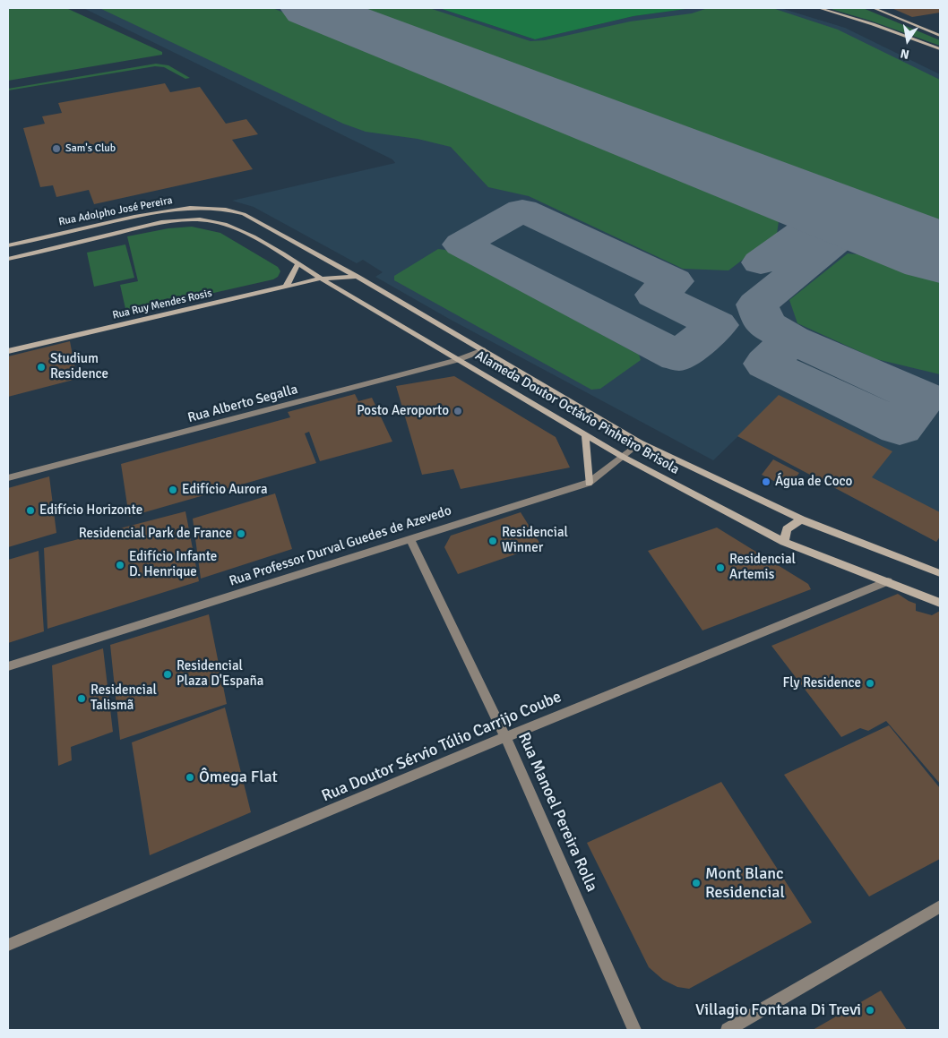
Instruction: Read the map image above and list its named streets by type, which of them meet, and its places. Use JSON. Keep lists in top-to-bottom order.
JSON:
{
  "streets": {
    "street": [
      "Rua Adolpho José Pereira",
      "Rua Ruy Mendes Rosis",
      "Rua Alberto Segalla",
      "Alameda Doutor Octávio Pinheiro Brisola",
      "Rua Professor Durval Guedes de Azevedo",
      "Rua Doutor Sérvio Túlio Carrijo Coube",
      "Rua Manoel Pereira Rolla"
    ]
  },
  "crossings": [
    ["Rua Adolpho José Pereira", "Alameda Doutor Octávio Pinheiro Brisola"],
    ["Rua Ruy Mendes Rosis", "Alameda Doutor Octávio Pinheiro Brisola"],
    ["Rua Alberto Segalla", "Alameda Doutor Octávio Pinheiro Brisola"],
    ["Alameda Doutor Octávio Pinheiro Brisola", "Rua Professor Durval Guedes de Azevedo"],
    ["Alameda Doutor Octávio Pinheiro Brisola", "Rua Doutor Sérvio Túlio Carrijo Coube"],
    ["Rua Professor Durval Guedes de Azevedo", "Rua Manoel Pereira Rolla"],
    ["Rua Doutor Sérvio Túlio Carrijo Coube", "Rua Manoel Pereira Rolla"]
  ],
  "places": [
    "Sam's Club",
    "Studium Residence",
    "Posto Aeroporto",
    "Água de Coco",
    "Edifício Aurora",
    "Edifício Horizonte",
    "Residencial Park de France",
    "Residencial Winner",
    "Edifício Infante D. Henrique",
    "Residencial Artemis",
    "Residencial Plaza D'España",
    "Fly Residence",
    "Residencial Talismã",
    "Ômega Flat",
    "Mont Blanc Residencial",
    "Villagio Fontana Di Trevi"
  ],
  "north": "bottom"
}
